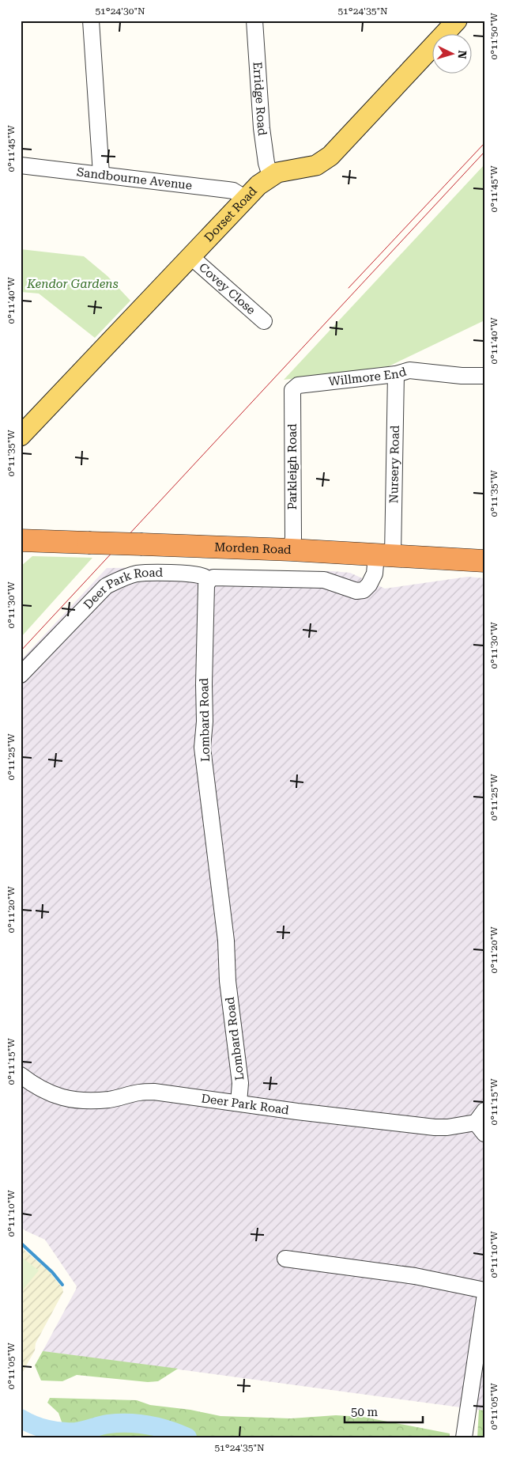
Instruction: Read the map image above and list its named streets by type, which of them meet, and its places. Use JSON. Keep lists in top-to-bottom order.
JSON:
{
  "streets": {
    "highway": ["Morden Road"],
    "main road": ["Dorset Road"],
    "street": [
      "Erridge Road",
      "Sandbourne Avenue",
      "Covey Close",
      "Willmore End",
      "Nursery Road",
      "Parkleigh Road",
      "Deer Park Road",
      "Lombard Road"
    ]
  },
  "crossings": [
    ["Erridge Road", "Dorset Road"],
    ["Sandbourne Avenue", "Dorset Road"],
    ["Dorset Road", "Covey Close"],
    ["Willmore End", "Nursery Road"],
    ["Willmore End", "Parkleigh Road"],
    ["Nursery Road", "Morden Road"],
    ["Parkleigh Road", "Morden Road"],
    ["Deer Park Road", "Lombard Road"]
  ],
  "parks": ["Kendor Gardens"],
  "scale_bar": "50 m",
  "north": "right",
  "coordinates": [
    "51°24'30\"N",
    "51°24'35\"N",
    "0°11'50\"W",
    "0°11'45\"W",
    "0°11'40\"W",
    "0°11'35\"W",
    "0°11'30\"W",
    "0°11'25\"W",
    "0°11'20\"W",
    "0°11'15\"W",
    "0°11'10\"W",
    "0°11'05\"W"
  ]
}
